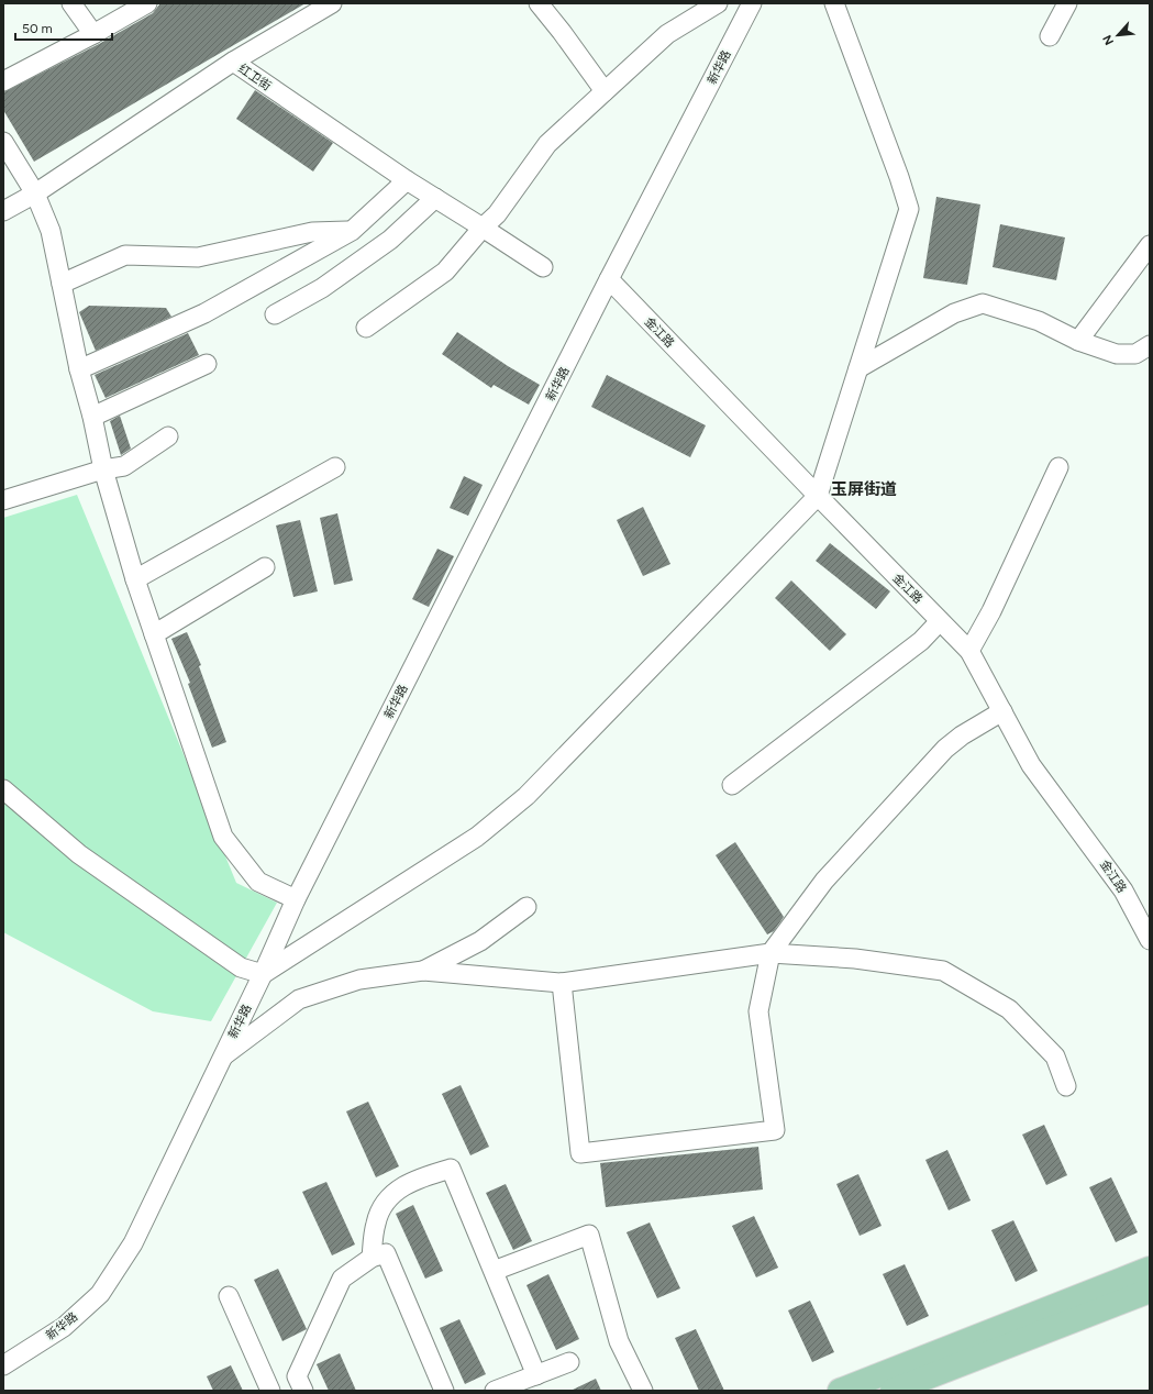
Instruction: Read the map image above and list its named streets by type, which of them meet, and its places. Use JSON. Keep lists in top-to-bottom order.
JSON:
{
  "streets": {
    "street": ["新华路", "红卫街", "金江路"]
  },
  "crossings": [
    ["新华路", "金江路"]
  ],
  "districts": ["玉屏街道"],
  "scale_bar": "50 m",
  "north": "bottom left"
}
